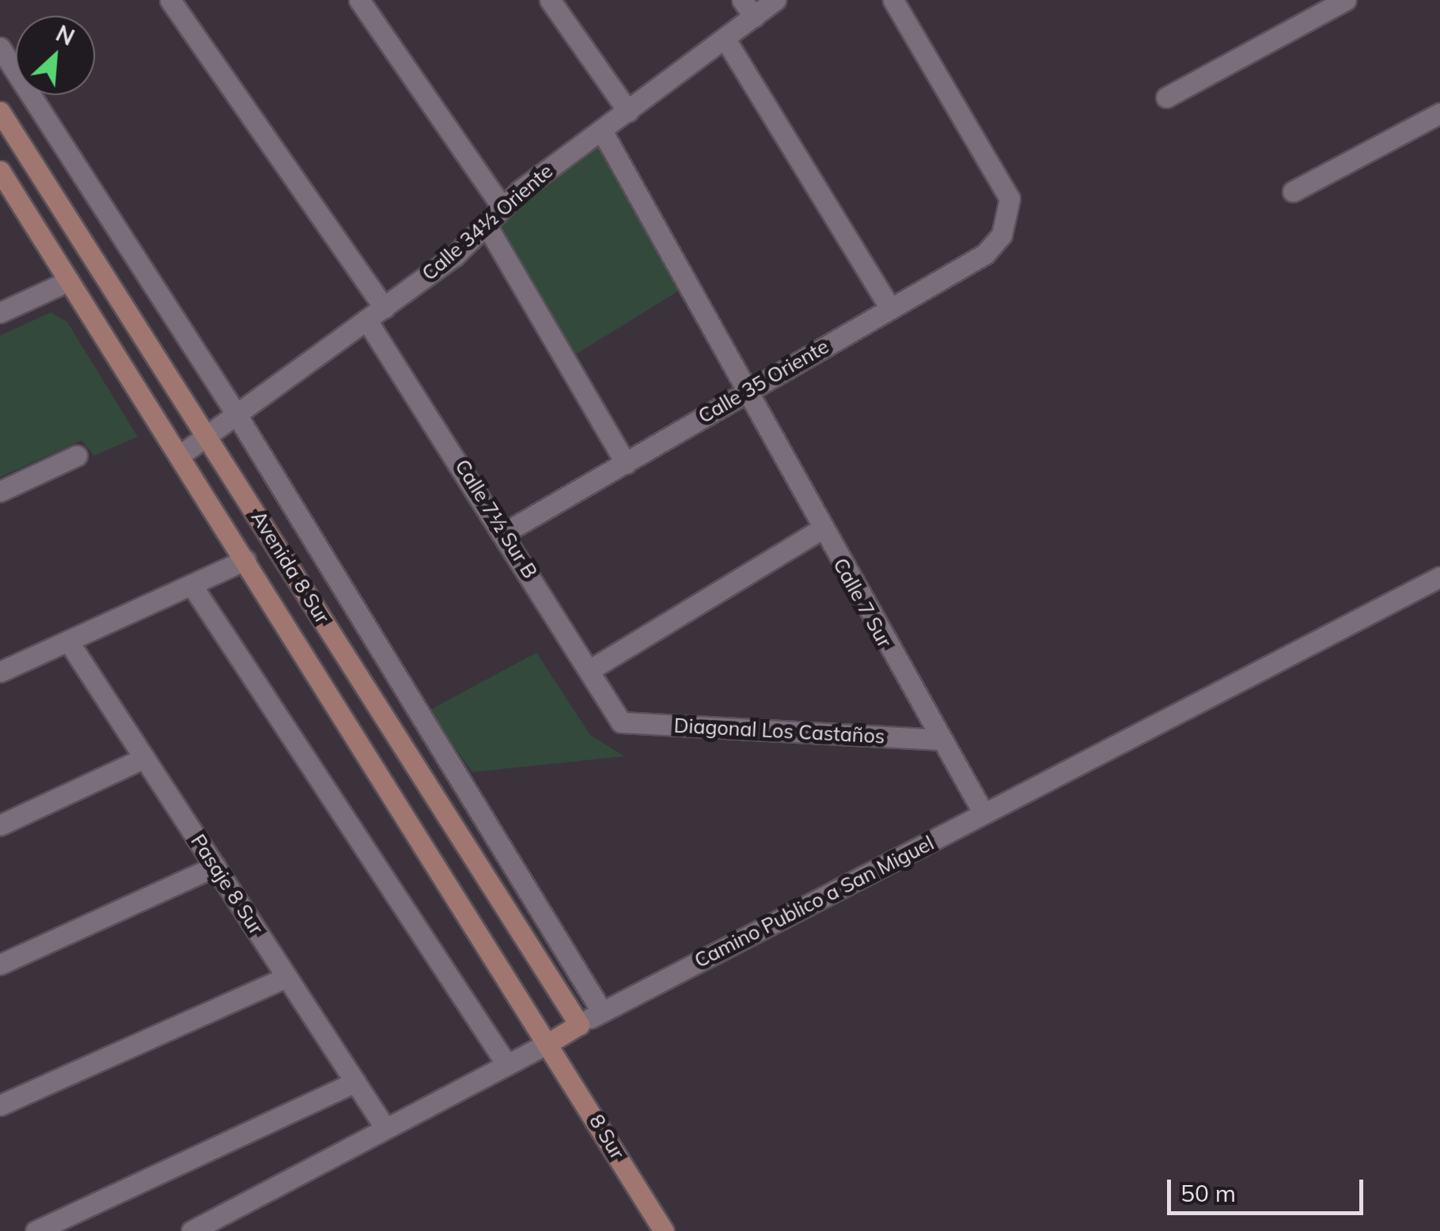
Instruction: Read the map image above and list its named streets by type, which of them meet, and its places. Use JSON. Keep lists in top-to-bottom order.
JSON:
{
  "streets": {
    "street": [
      "Calle 34½ Oriente",
      "Calle 35 Oriente",
      "Calle 7½ Sur B",
      "Avenida 8 Sur",
      "Calle 7 Sur",
      "Diagonal Los Castaños",
      "Pasaje 8 Sur",
      "Camino Publico a San Miguel",
      "8 Sur"
    ]
  },
  "crossings": [
    ["Calle 34½ Oriente", "Calle 7½ Sur B"],
    ["Calle 34½ Oriente", "Avenida 8 Sur"],
    ["Calle 34½ Oriente", "Calle 7 Sur"],
    ["Calle 35 Oriente", "Calle 7½ Sur B"],
    ["Calle 35 Oriente", "Calle 7 Sur"],
    ["Calle 7½ Sur B", "Diagonal Los Castaños"],
    ["Avenida 8 Sur", "Camino Publico a San Miguel"],
    ["Avenida 8 Sur", "8 Sur"],
    ["Calle 7 Sur", "Diagonal Los Castaños"],
    ["Calle 7 Sur", "Camino Publico a San Miguel"],
    ["Pasaje 8 Sur", "Camino Publico a San Miguel"],
    ["Camino Publico a San Miguel", "8 Sur"]
  ],
  "scale_bar": "50 m",
  "north": "top right"
}
